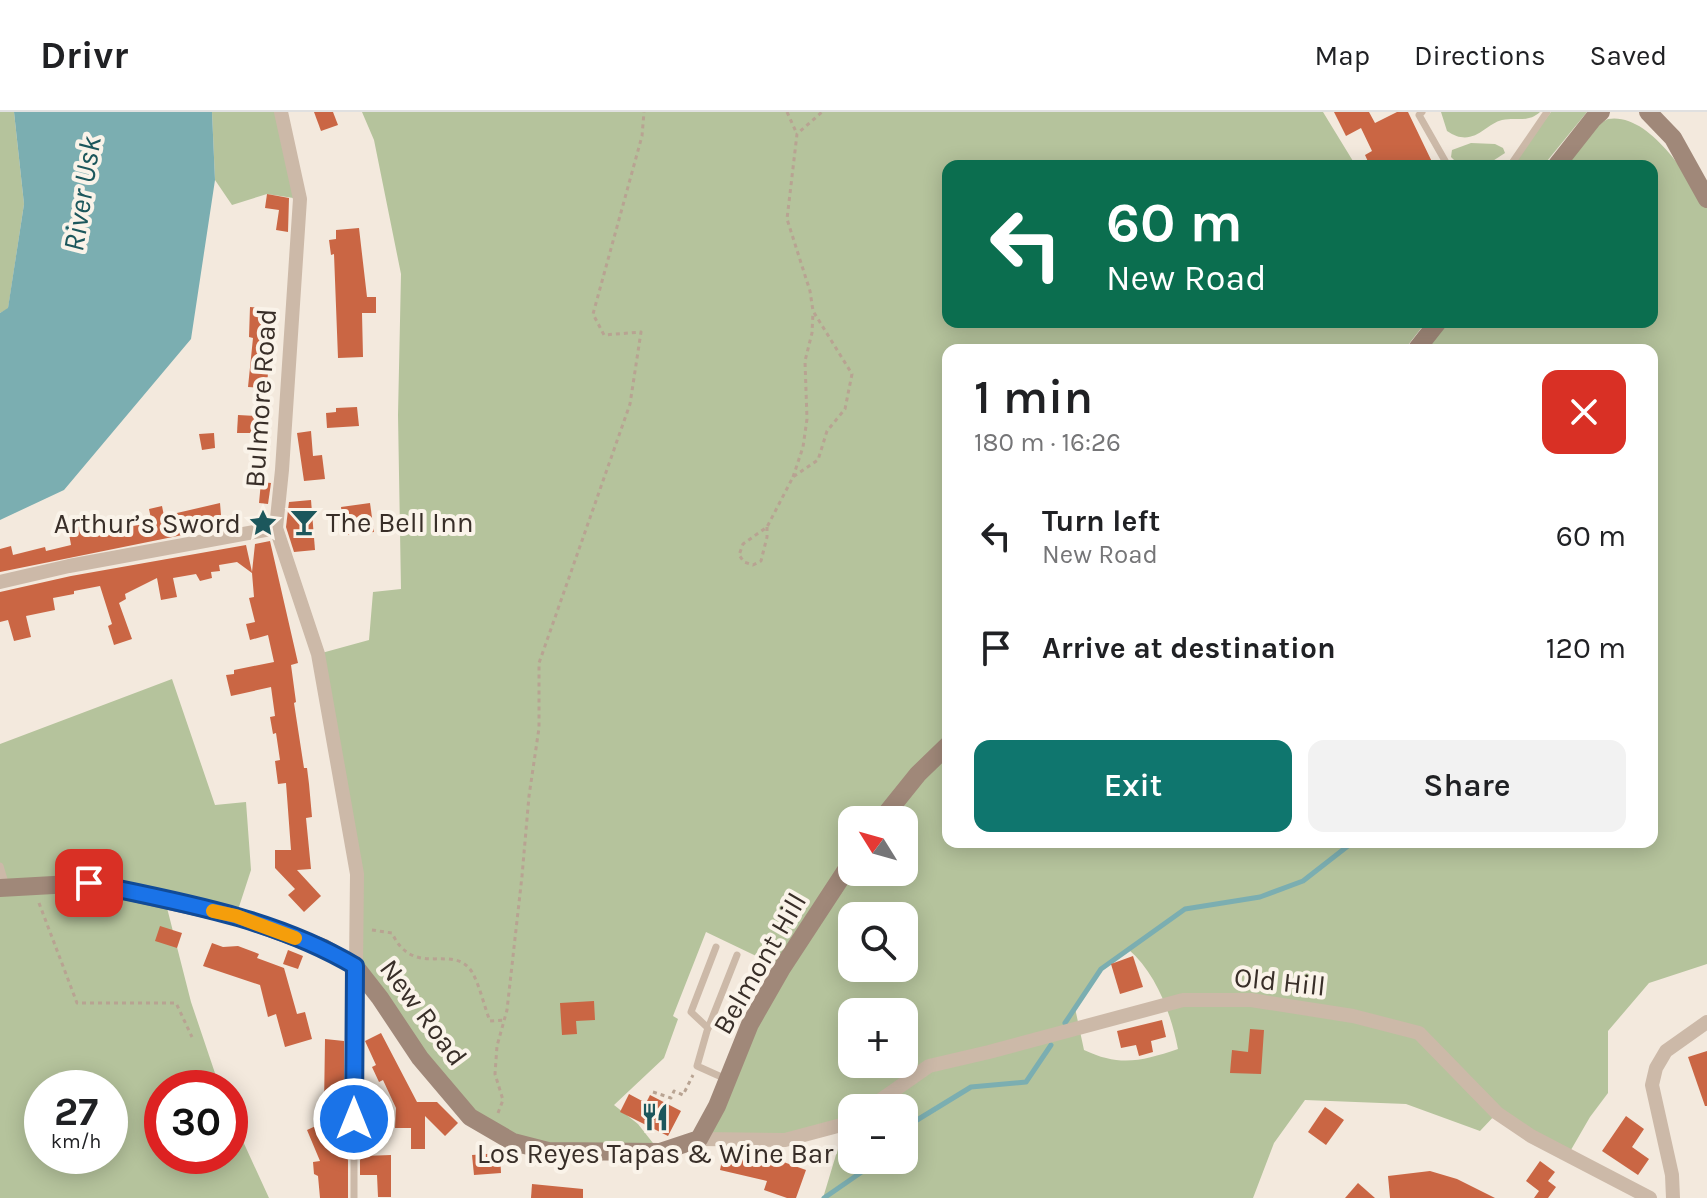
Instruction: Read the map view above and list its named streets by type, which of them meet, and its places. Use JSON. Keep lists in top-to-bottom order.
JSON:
{
  "streets": {
    "main road": ["Belmont Hill", "New Road"],
    "street": ["Bulmore Road", "Old Hill"]
  },
  "crossings": [
    ["Bulmore Road", "New Road"],
    ["Belmont Hill", "New Road"]
  ],
  "water": ["River Usk"],
  "places": {
    "bar": ["The Bell Inn"],
    "place": ["Arthur’s Sword"],
    "restaurant": ["Los Reyes Tapas & Wine Bar"]
  },
  "north": "top left",
  "page": {
    "header": "Drivr",
    "nav": ["Map", "Directions", "Saved"],
    "turn": ["60 m", "New Road"],
    "heading": ["1 min", "180 m · 16:26"],
    "list": [
      {
        "name": "Turn left",
        "note": "New Road",
        "value": "60 m"
      },
      {
        "name": "Arrive at destination",
        "value": "120 m"
      }
    ],
    "buttons": ["Exit", "Share"],
    "map_buttons": ["+", "−"],
    "speed": "27 km/h",
    "limit": "30"
  }
}
